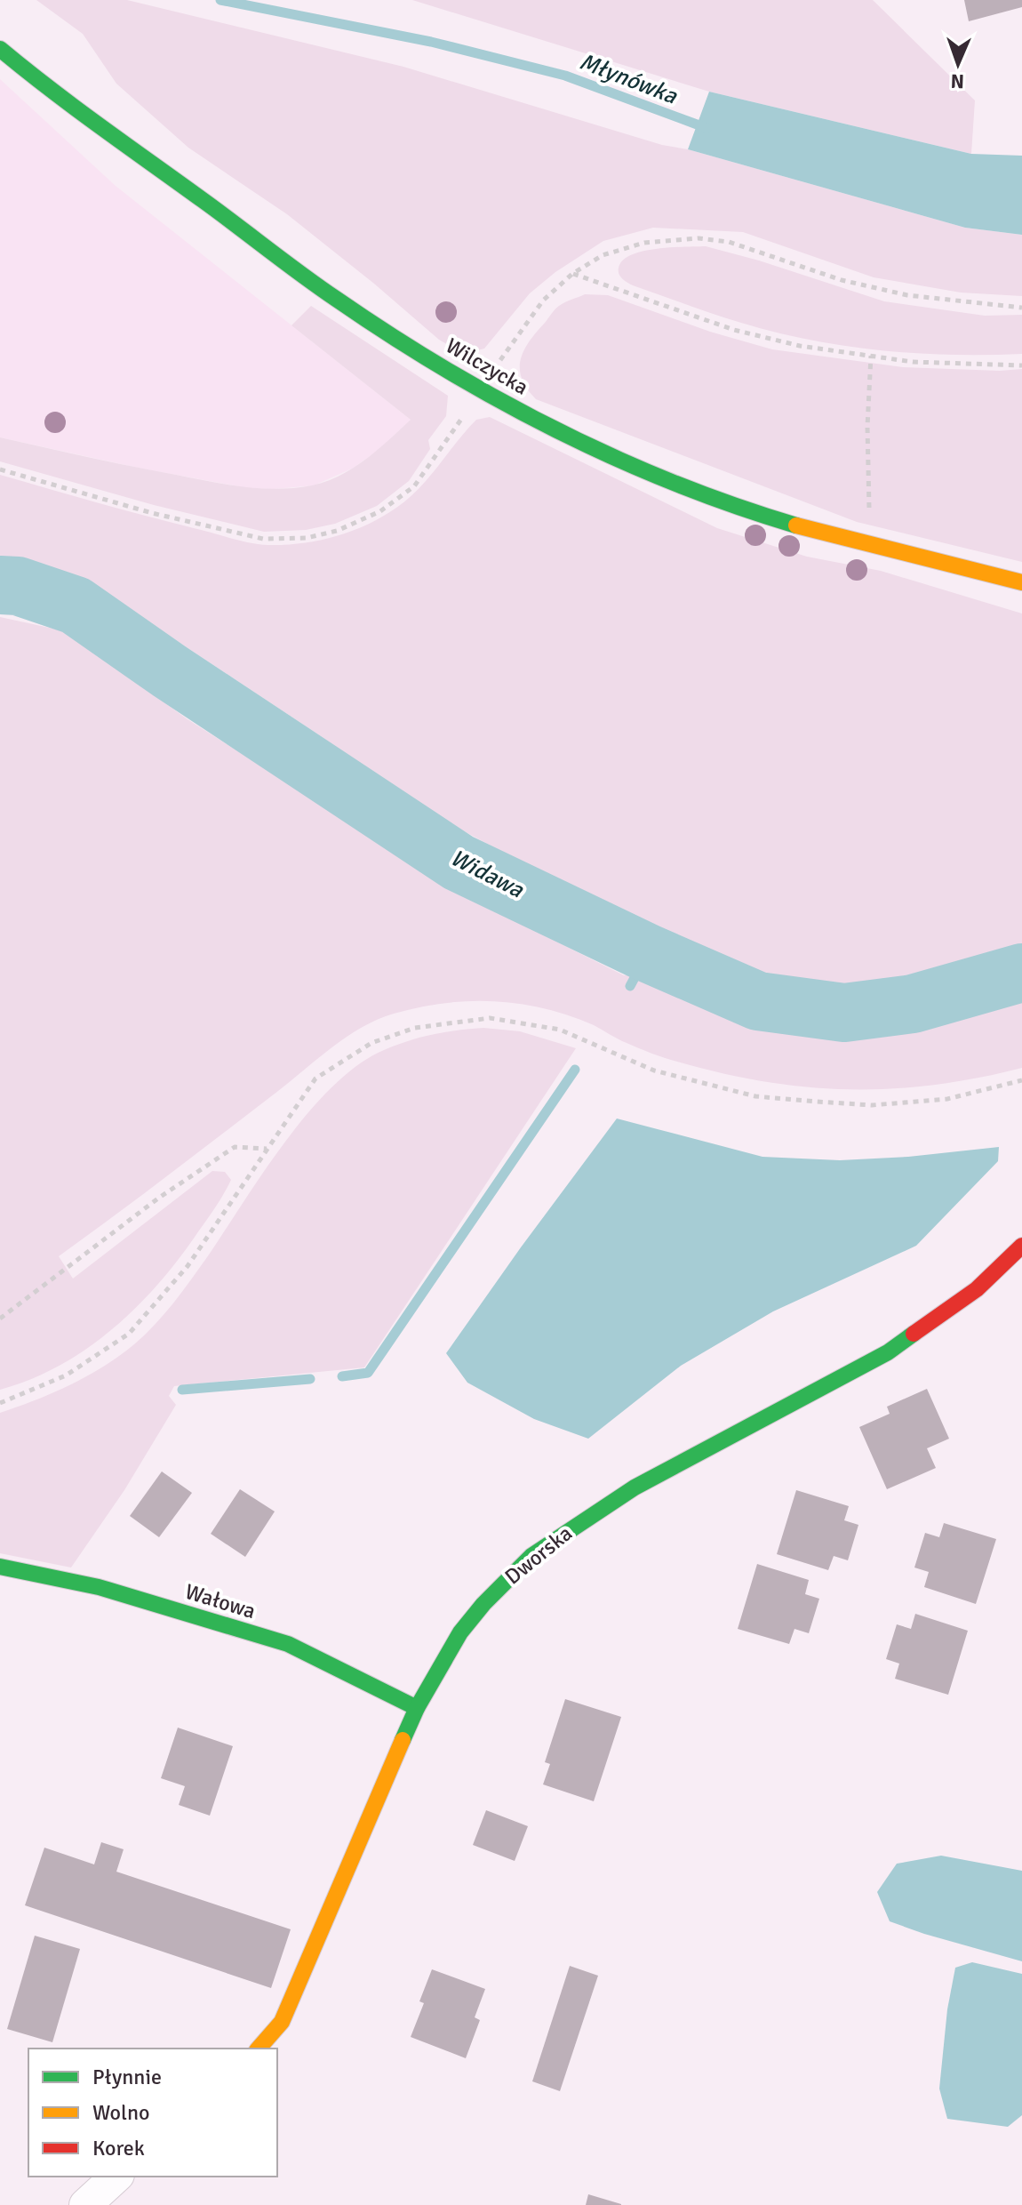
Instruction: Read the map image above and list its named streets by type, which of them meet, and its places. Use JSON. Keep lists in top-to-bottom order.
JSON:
{
  "streets": {
    "street": ["Wilczycka", "Dworska", "Wałowa"]
  },
  "crossings": [
    ["Dworska", "Wałowa"]
  ],
  "water": ["Młynówka", "Widawa"],
  "legend": ["Płynnie", "Wolno", "Korek"],
  "north": "bottom"
}
